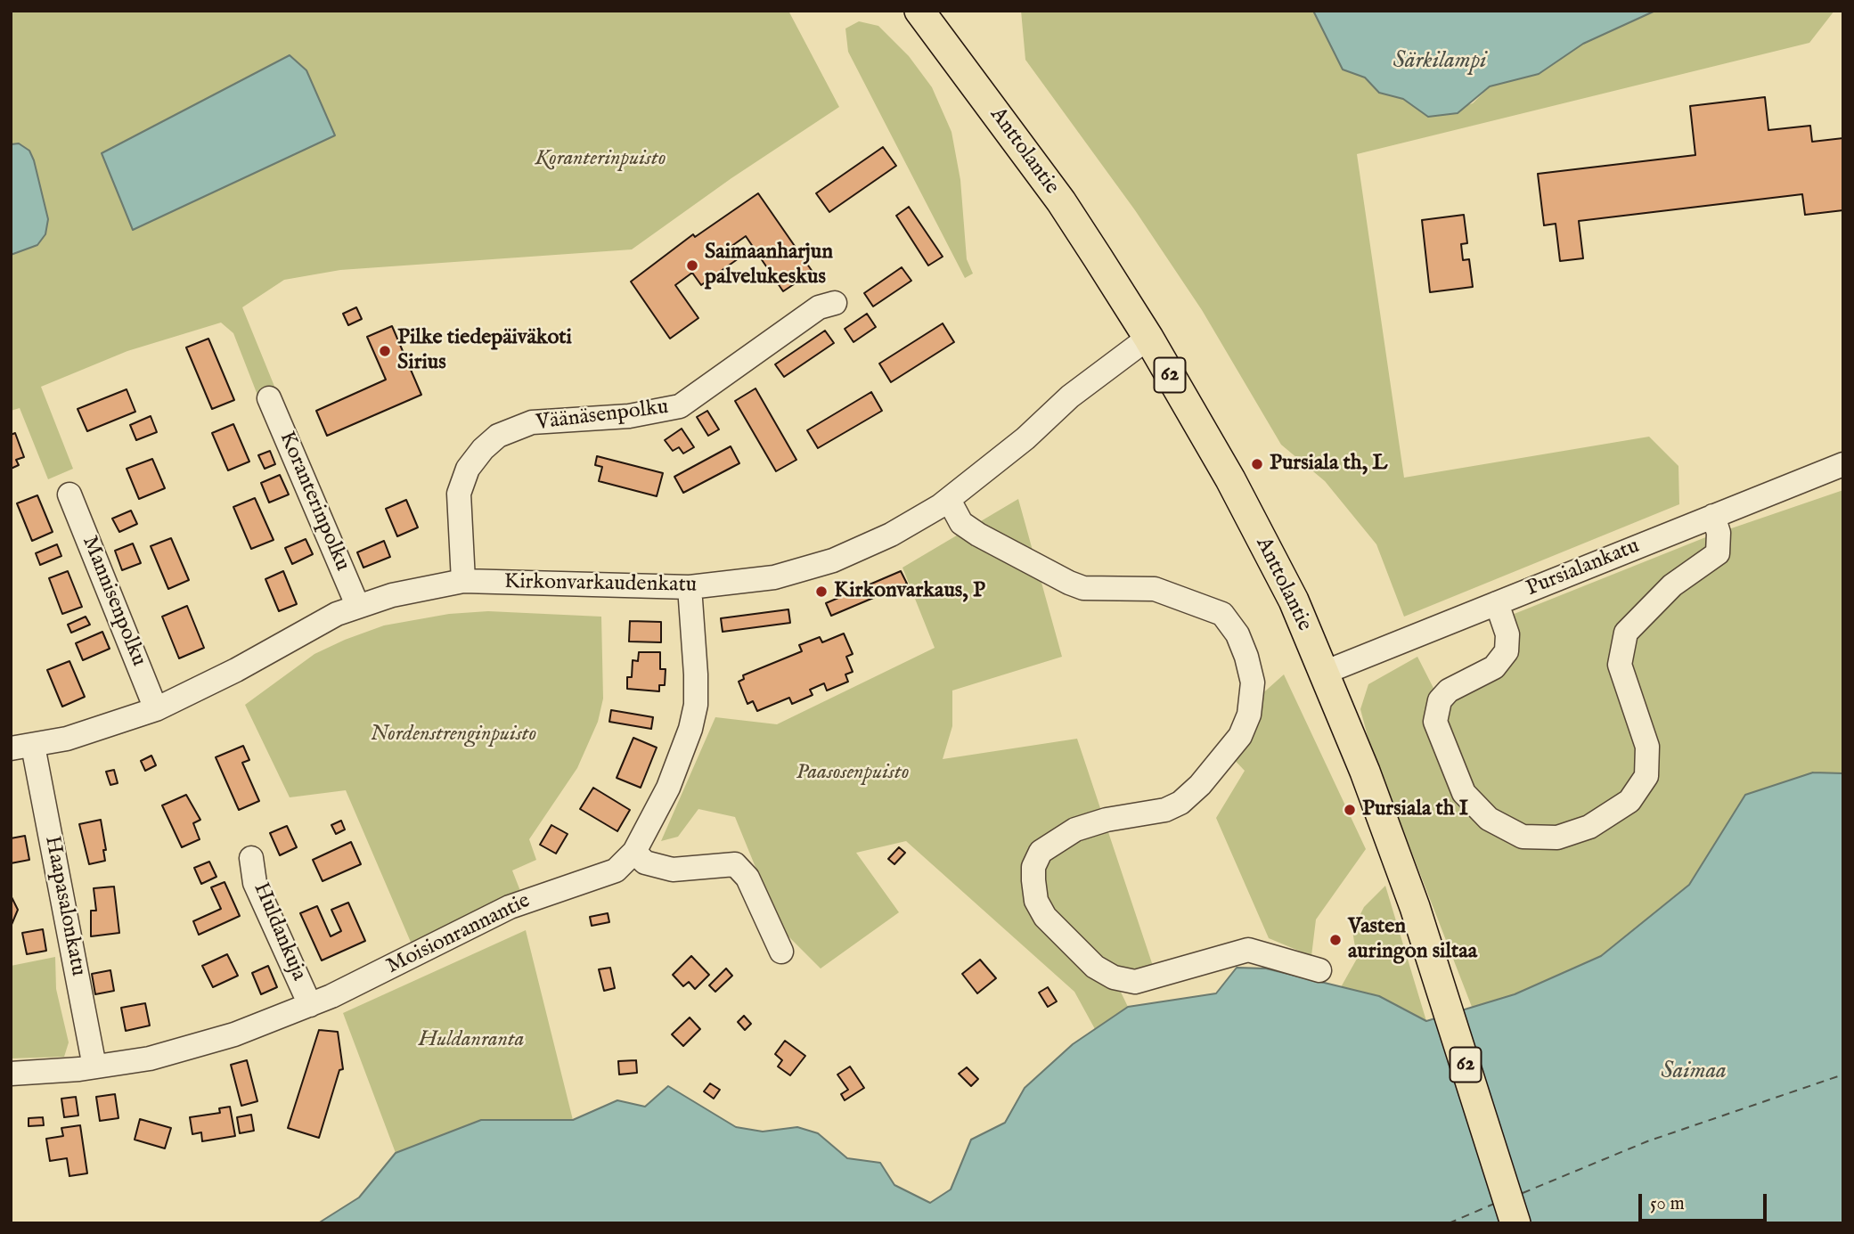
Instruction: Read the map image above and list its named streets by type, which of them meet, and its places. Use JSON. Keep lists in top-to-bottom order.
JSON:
{
  "streets": {
    "main road": ["Anttolantie", "62"],
    "street": [
      "Väänäsenpolku",
      "Koranterinpolku",
      "Pursialankatu",
      "Kirkonvarkaudenkatu",
      "Mannisenpolku",
      "Haapasalonkatu",
      "Huldankuja",
      "Moisionrannantie"
    ]
  },
  "crossings": [
    ["Anttolantie", "Pursialankatu"],
    ["Anttolantie", "Kirkonvarkaudenkatu"],
    ["Väänäsenpolku", "Kirkonvarkaudenkatu"],
    ["Koranterinpolku", "Kirkonvarkaudenkatu"],
    ["Kirkonvarkaudenkatu", "Mannisenpolku"],
    ["Kirkonvarkaudenkatu", "Haapasalonkatu"],
    ["Kirkonvarkaudenkatu", "Moisionrannantie"],
    ["Haapasalonkatu", "Moisionrannantie"],
    ["Huldankuja", "Moisionrannantie"]
  ],
  "water": ["Särkilampi", "Saimaa"],
  "parks": [
    "Koranterinpuisto",
    "Nordenstrenginpuisto",
    "Paasosenpuisto",
    "Huldanranta"
  ],
  "places": [
    "Saimaanharjun palvelukeskus",
    "Pilke tiedepäiväkoti Sirius",
    "Pursiala th, L",
    "Kirkonvarkaus, P",
    "Pursiala th I",
    "Vasten auringon siltaa"
  ],
  "scale_bar": "50 m"
}
